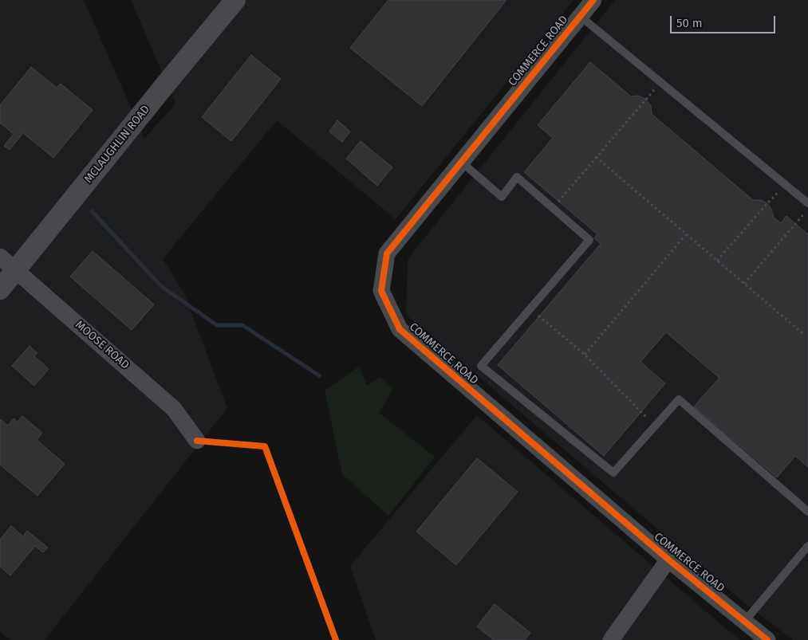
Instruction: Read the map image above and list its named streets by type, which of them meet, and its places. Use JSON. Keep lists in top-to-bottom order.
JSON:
{
  "streets": {
    "street": ["COMMERCE ROAD", "MCLAUGHLIN ROAD", "MOOSE ROAD"]
  },
  "crossings": [
    ["MCLAUGHLIN ROAD", "MOOSE ROAD"]
  ],
  "scale_bar": "50 m"
}
